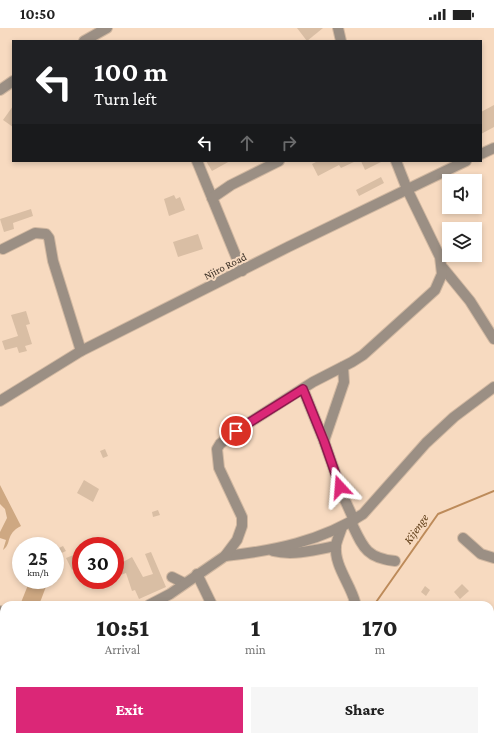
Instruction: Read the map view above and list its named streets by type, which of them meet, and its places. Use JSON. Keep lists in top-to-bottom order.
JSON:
{
  "streets": {
    "street": ["Njiro Road"]
  },
  "water": ["Kijenge"],
  "page": {
    "status": "10:50",
    "turn": ["100 m", "Turn left"],
    "speed": "25 km/h",
    "limit": "30",
    "eta": [
      "10:51",
      "Arrival",
      "1",
      "min",
      "170",
      "m"
    ],
    "buttons": ["Exit", "Share"]
  }
}
